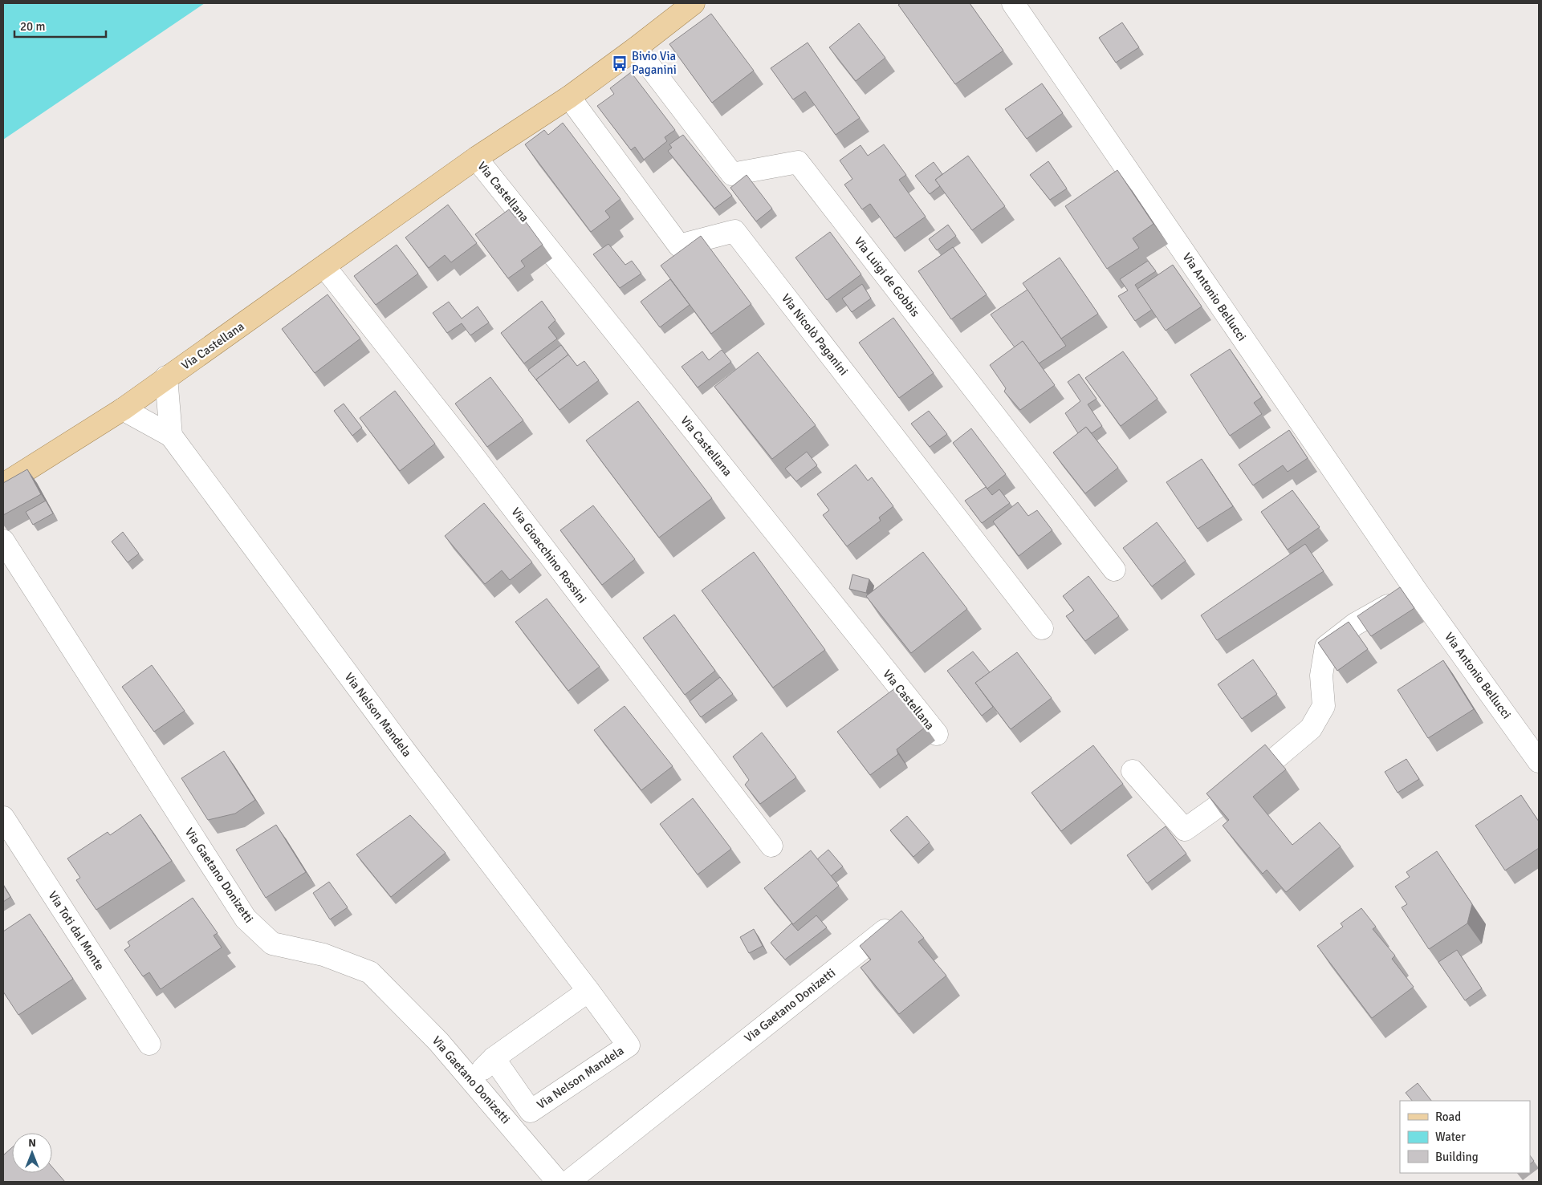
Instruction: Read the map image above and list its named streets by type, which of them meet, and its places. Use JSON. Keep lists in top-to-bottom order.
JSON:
{
  "streets": {
    "main road": ["Via Castellana"],
    "street": [
      "Via Luigi de Gobbis",
      "Via Antonio Bellucci",
      "Via Nicolò Paganini",
      "Via Gioacchino Rossini",
      "Via Nelson Mandela",
      "Via Gaetano Donizetti",
      "Via Toti dal Monte"
    ]
  },
  "crossings": [
    ["Via Castellana", "Via Luigi de Gobbis"],
    ["Via Castellana", "Via Nicolò Paganini"],
    ["Via Castellana", "Via Gioacchino Rossini"],
    ["Via Castellana", "Via Nelson Mandela"]
  ],
  "places": {
    "bus stop": ["Bivio Via Paganini"]
  },
  "legend": ["Road", "Water", "Building"],
  "scale_bar": "20 m",
  "north": "top"
}
